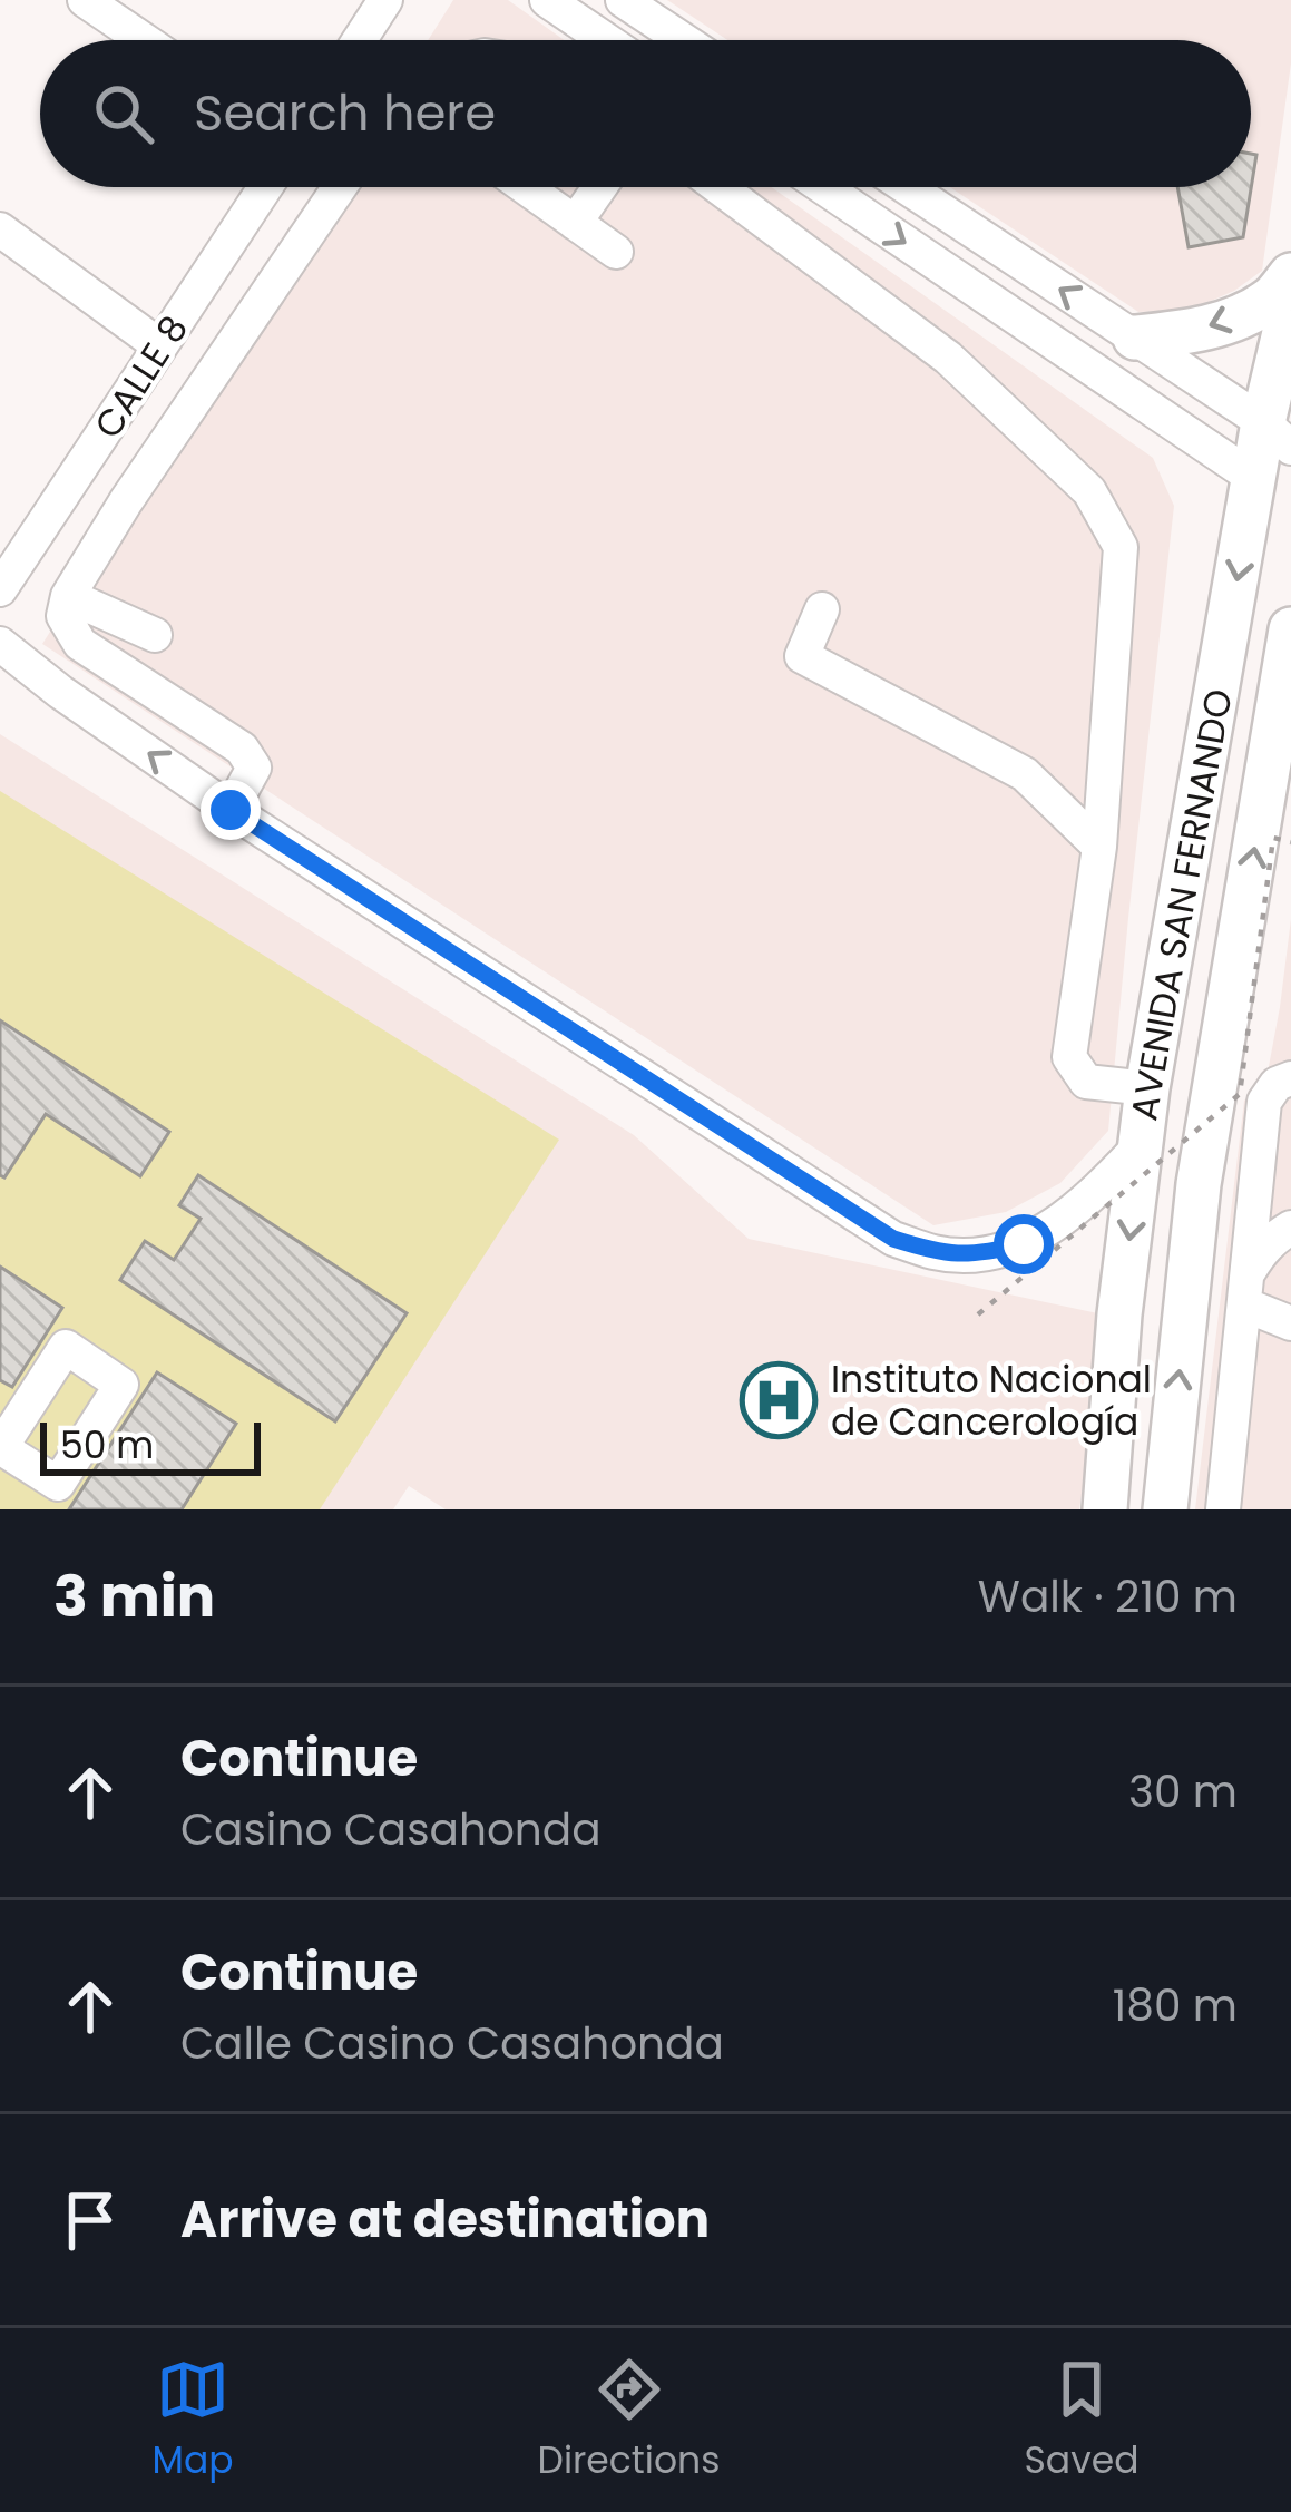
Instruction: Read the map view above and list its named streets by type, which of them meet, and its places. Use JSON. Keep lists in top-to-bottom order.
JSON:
{
  "streets": {
    "main road": ["AVENIDA SAN FERNANDO"],
    "street": ["CALLE 8"]
  },
  "places": {
    "hospital": ["Instituto Nacional de Cancerología"]
  },
  "scale_bar": "50 m",
  "page": {
    "search": "Search here",
    "scale": "50 m",
    "heading": ["3 min", "Walk · 210 m"],
    "list": [
      ["Continue", "Casino Casahonda", "30 m"],
      ["Continue", "Calle Casino Casahonda", "180 m"],
      "Arrive at destination"
    ],
    "nav": ["Map", "Directions", "Saved"]
  }
}
